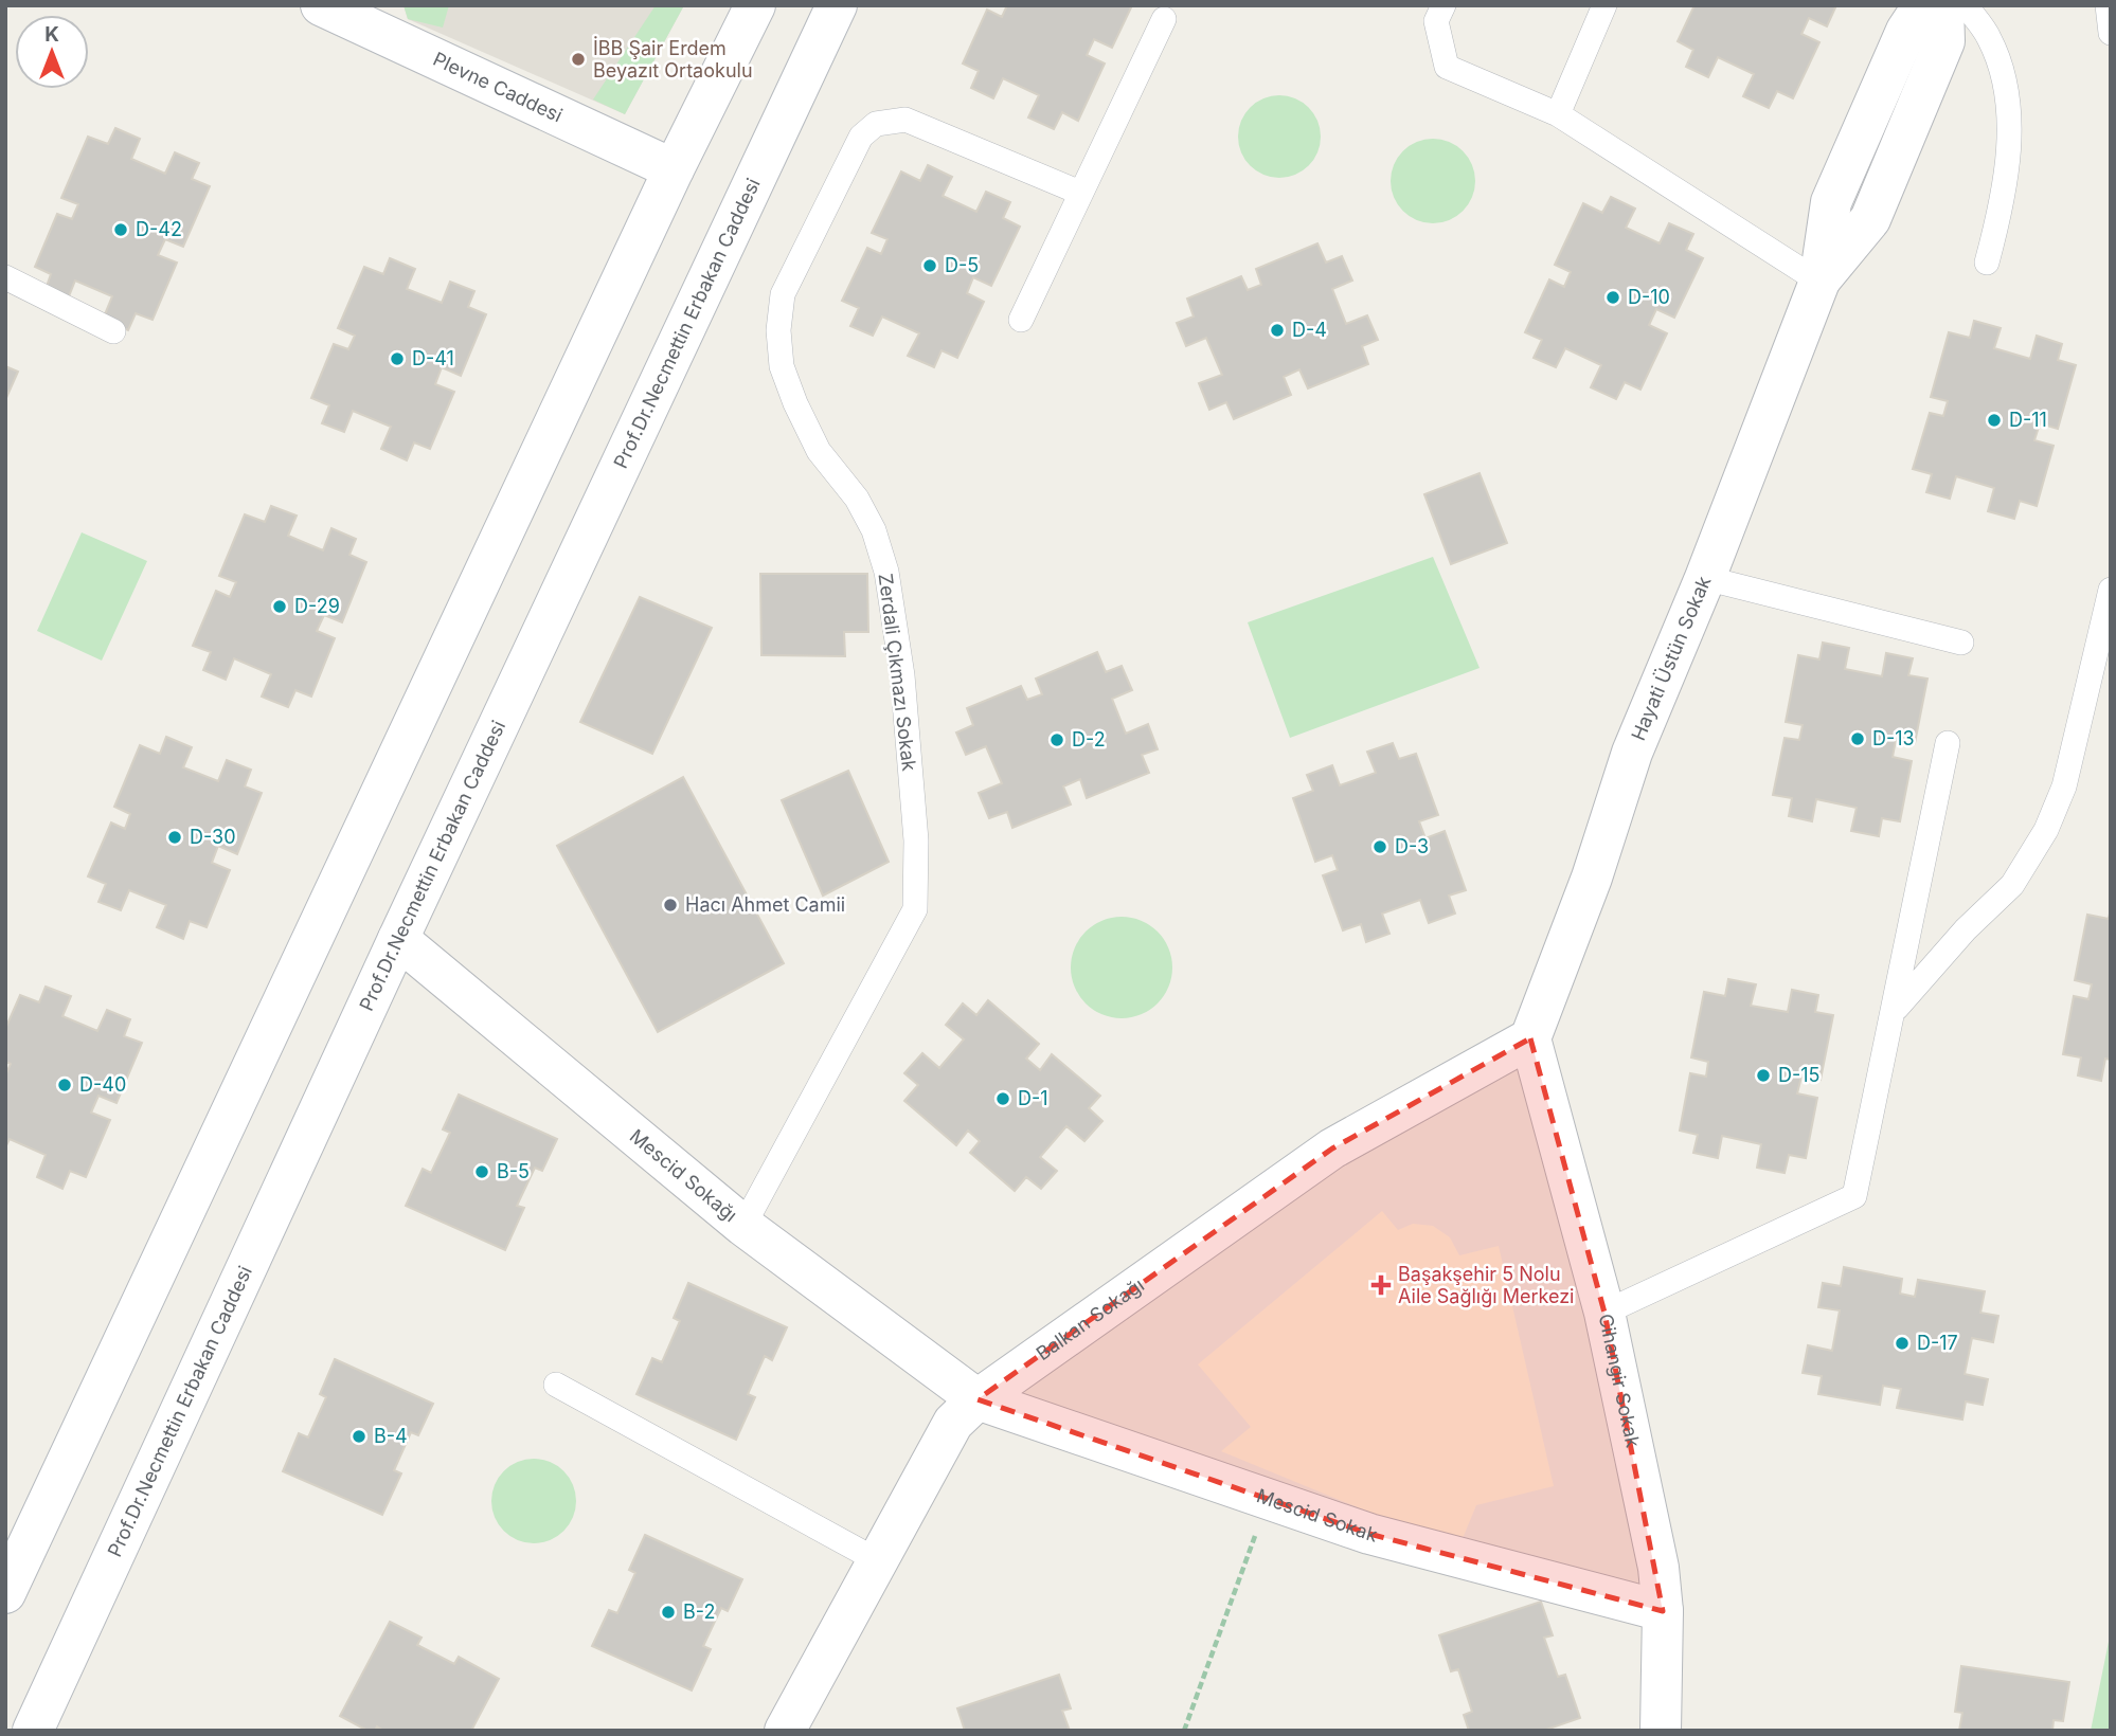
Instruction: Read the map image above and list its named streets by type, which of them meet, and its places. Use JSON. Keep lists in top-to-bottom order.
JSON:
{
  "streets": {
    "street": [
      "Plevne Caddesi",
      "Prof.Dr.Necmettin Erbakan Caddesi",
      "Hayati Üstün Sokak",
      "Mescid Sokağı",
      "Balkan Sokağı",
      "Cihangir Sokak",
      "Mescid Sokak"
    ],
    "lane": ["Zerdali Çıkmazı Sokak"]
  },
  "crossings": [
    ["Prof.Dr.Necmettin Erbakan Caddesi", "Mescid Sokağı"],
    ["Hayati Üstün Sokak", "Balkan Sokağı"],
    ["Hayati Üstün Sokak", "Cihangir Sokak"],
    ["Zerdali Çıkmazı Sokak", "Mescid Sokağı"],
    ["Mescid Sokağı", "Balkan Sokağı"],
    ["Mescid Sokağı", "Mescid Sokak"],
    ["Balkan Sokağı", "Cihangir Sokak"],
    ["Balkan Sokağı", "Mescid Sokak"],
    ["Cihangir Sokak", "Mescid Sokak"]
  ],
  "places": {
    "other": [
      "İBB Şair Erdem Beyazıt Ortaokulu",
      "D-42",
      "D-5",
      "D-10",
      "D-4",
      "D-41",
      "D-11",
      "D-29",
      "D-13",
      "D-2",
      "D-30",
      "D-3",
      "Hacı Ahmet Camii",
      "D-15",
      "D-40",
      "D-1",
      "B-5",
      "D-17",
      "B-4",
      "B-2"
    ],
    "health": ["Başakşehir 5 Nolu Aile Sağlığı Merkezi"]
  },
  "north": "top"
}
